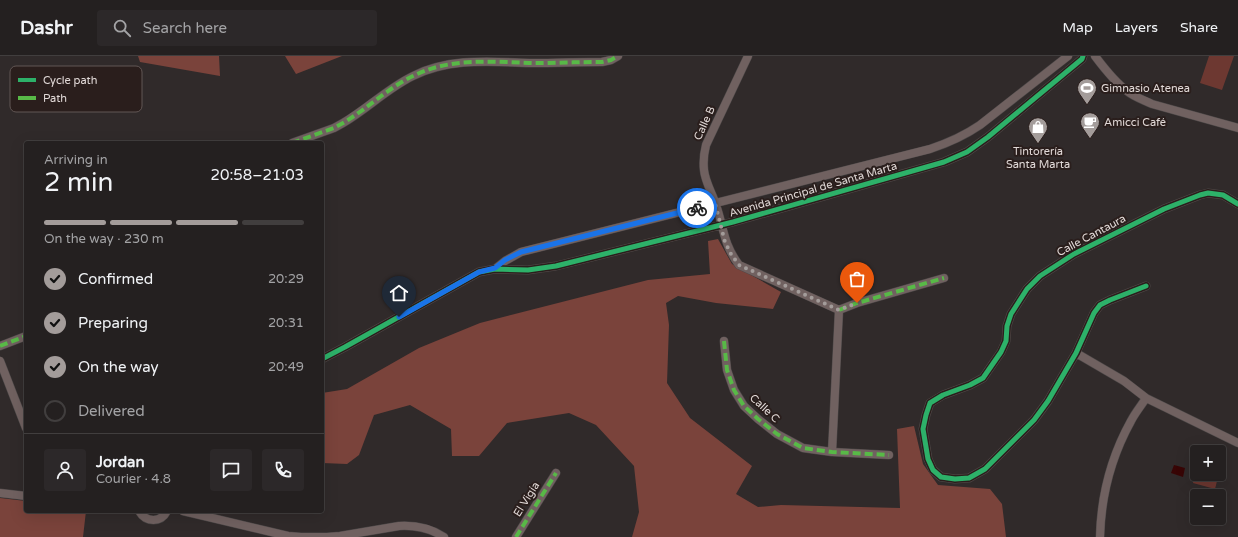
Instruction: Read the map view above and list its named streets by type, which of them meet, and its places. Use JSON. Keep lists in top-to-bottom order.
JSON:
{
  "streets": {
    "street": [
      "Calle B",
      "Avenida Principal de Santa Marta",
      "Calle Cantaura",
      "Calle C",
      "El Vigía"
    ]
  },
  "crossings": [
    ["Calle B", "Avenida Principal de Santa Marta"]
  ],
  "places": {
    "sports": ["Gimnasio Atenea"],
    "cafe": ["Amicci Café"],
    "shop": ["Tintorería Santa Marta"]
  },
  "legend": ["Cycle path", "Path"],
  "page": {
    "header": "Dashr",
    "search": "Search here",
    "nav": ["Map", "Layers", "Share"],
    "heading": ["2 min", "Arriving in", "20:58–21:03"],
    "panel": ["Jordan", "Courier · 4.8"],
    "bar": "On the way · 230 m",
    "list": [
      ["Confirmed", "20:29"],
      ["Preparing", "20:31"],
      ["On the way", "20:49"],
      "Delivered"
    ],
    "map_buttons": ["+", "−"]
  }
}
